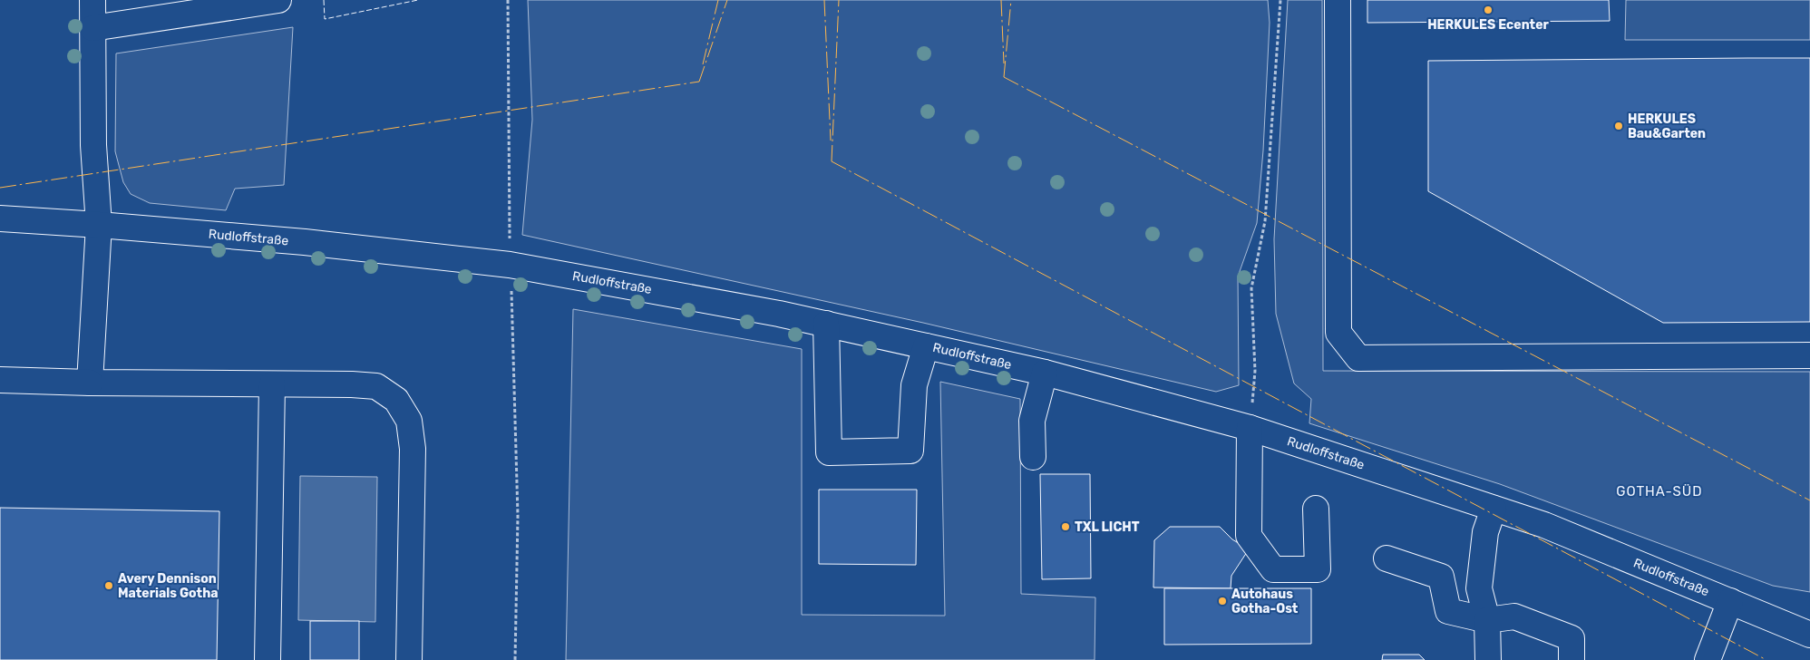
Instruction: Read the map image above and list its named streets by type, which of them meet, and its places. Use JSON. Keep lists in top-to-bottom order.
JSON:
{
  "streets": {
    "street": ["Rudloffstraße"]
  },
  "districts": ["GOTHA-SÜD"],
  "places": [
    "HERKULES Ecenter",
    "HERKULES Bau&Garten",
    "TXL LICHT",
    "Avery Dennison Materials Gotha",
    "Autohaus Gotha-Ost"
  ]
}
